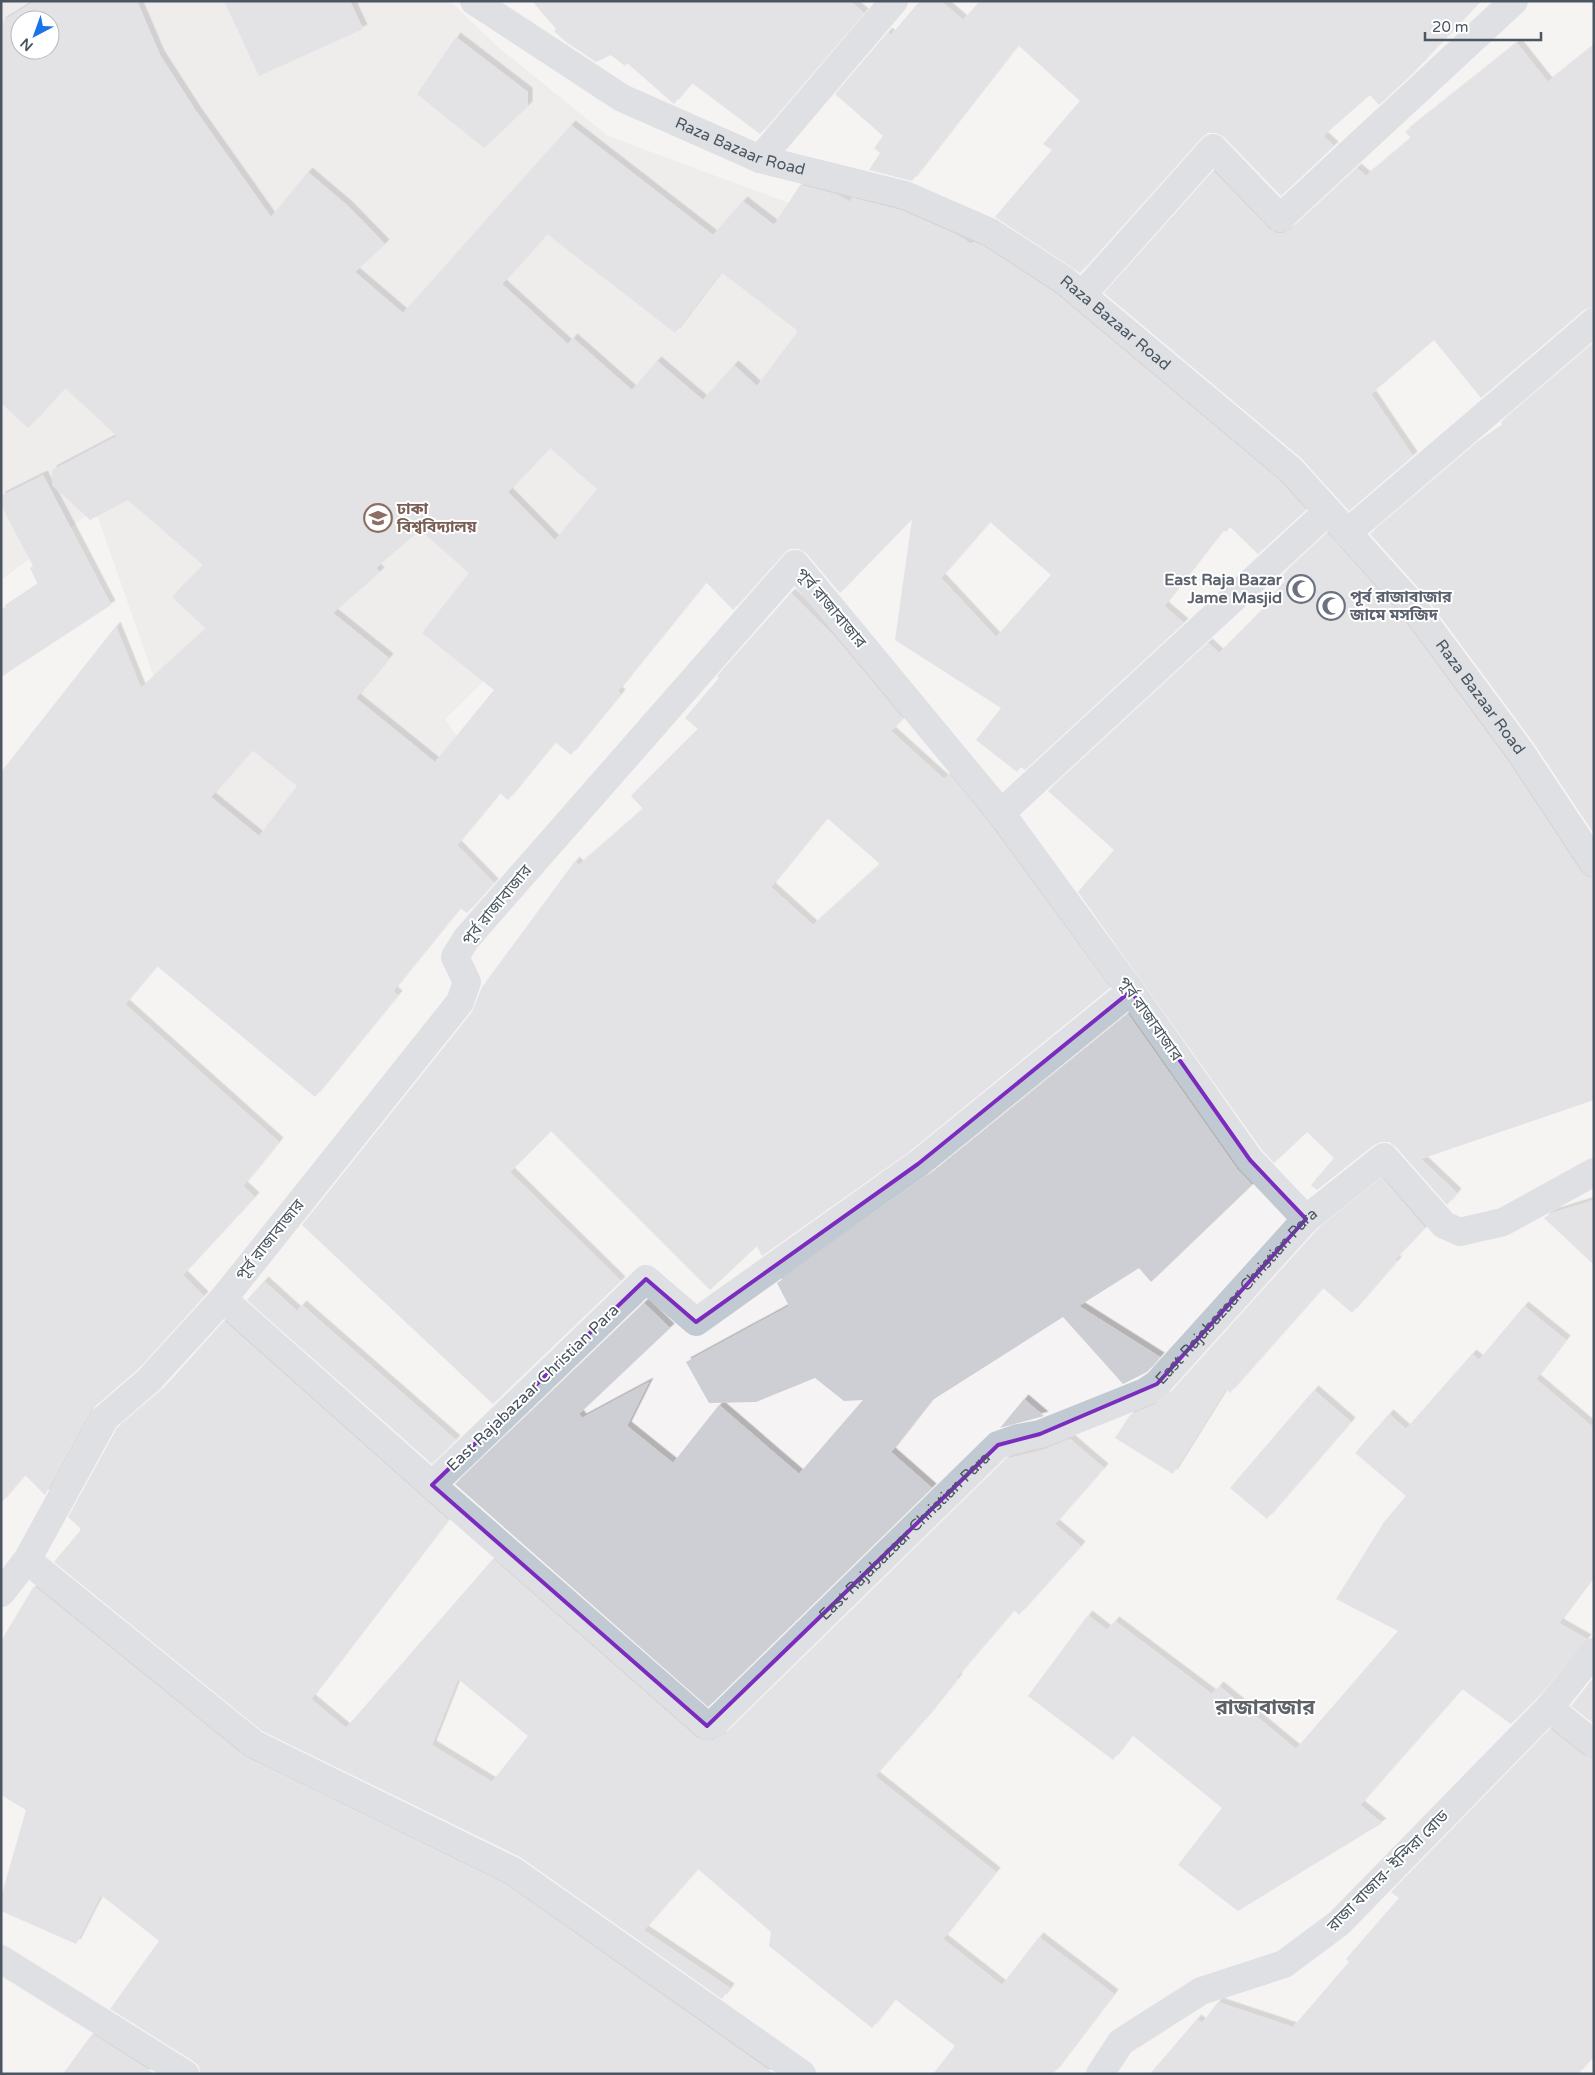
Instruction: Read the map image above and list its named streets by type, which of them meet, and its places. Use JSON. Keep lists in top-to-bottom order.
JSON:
{
  "streets": {
    "street": [
      "Raza Bazaar Road",
      "পূর্ব রাজাবাজার",
      "East Rajabazaar Christian Para",
      "রাজা বাজার- ইন্দিরা রোড"
    ]
  },
  "crossings": [
    ["পূর্ব রাজাবাজার", "East Rajabazaar Christian Para"]
  ],
  "districts": ["রাজাবাজার"],
  "places": {
    "school or university": ["ঢাকা বিশ্ববিদ্যালয়"],
    "mosque": ["East Raja Bazar Jame Masjid", "পূর্ব রাজাবাজার জামে মসজিদ"]
  },
  "scale_bar": "20 m",
  "north": "bottom left"
}
